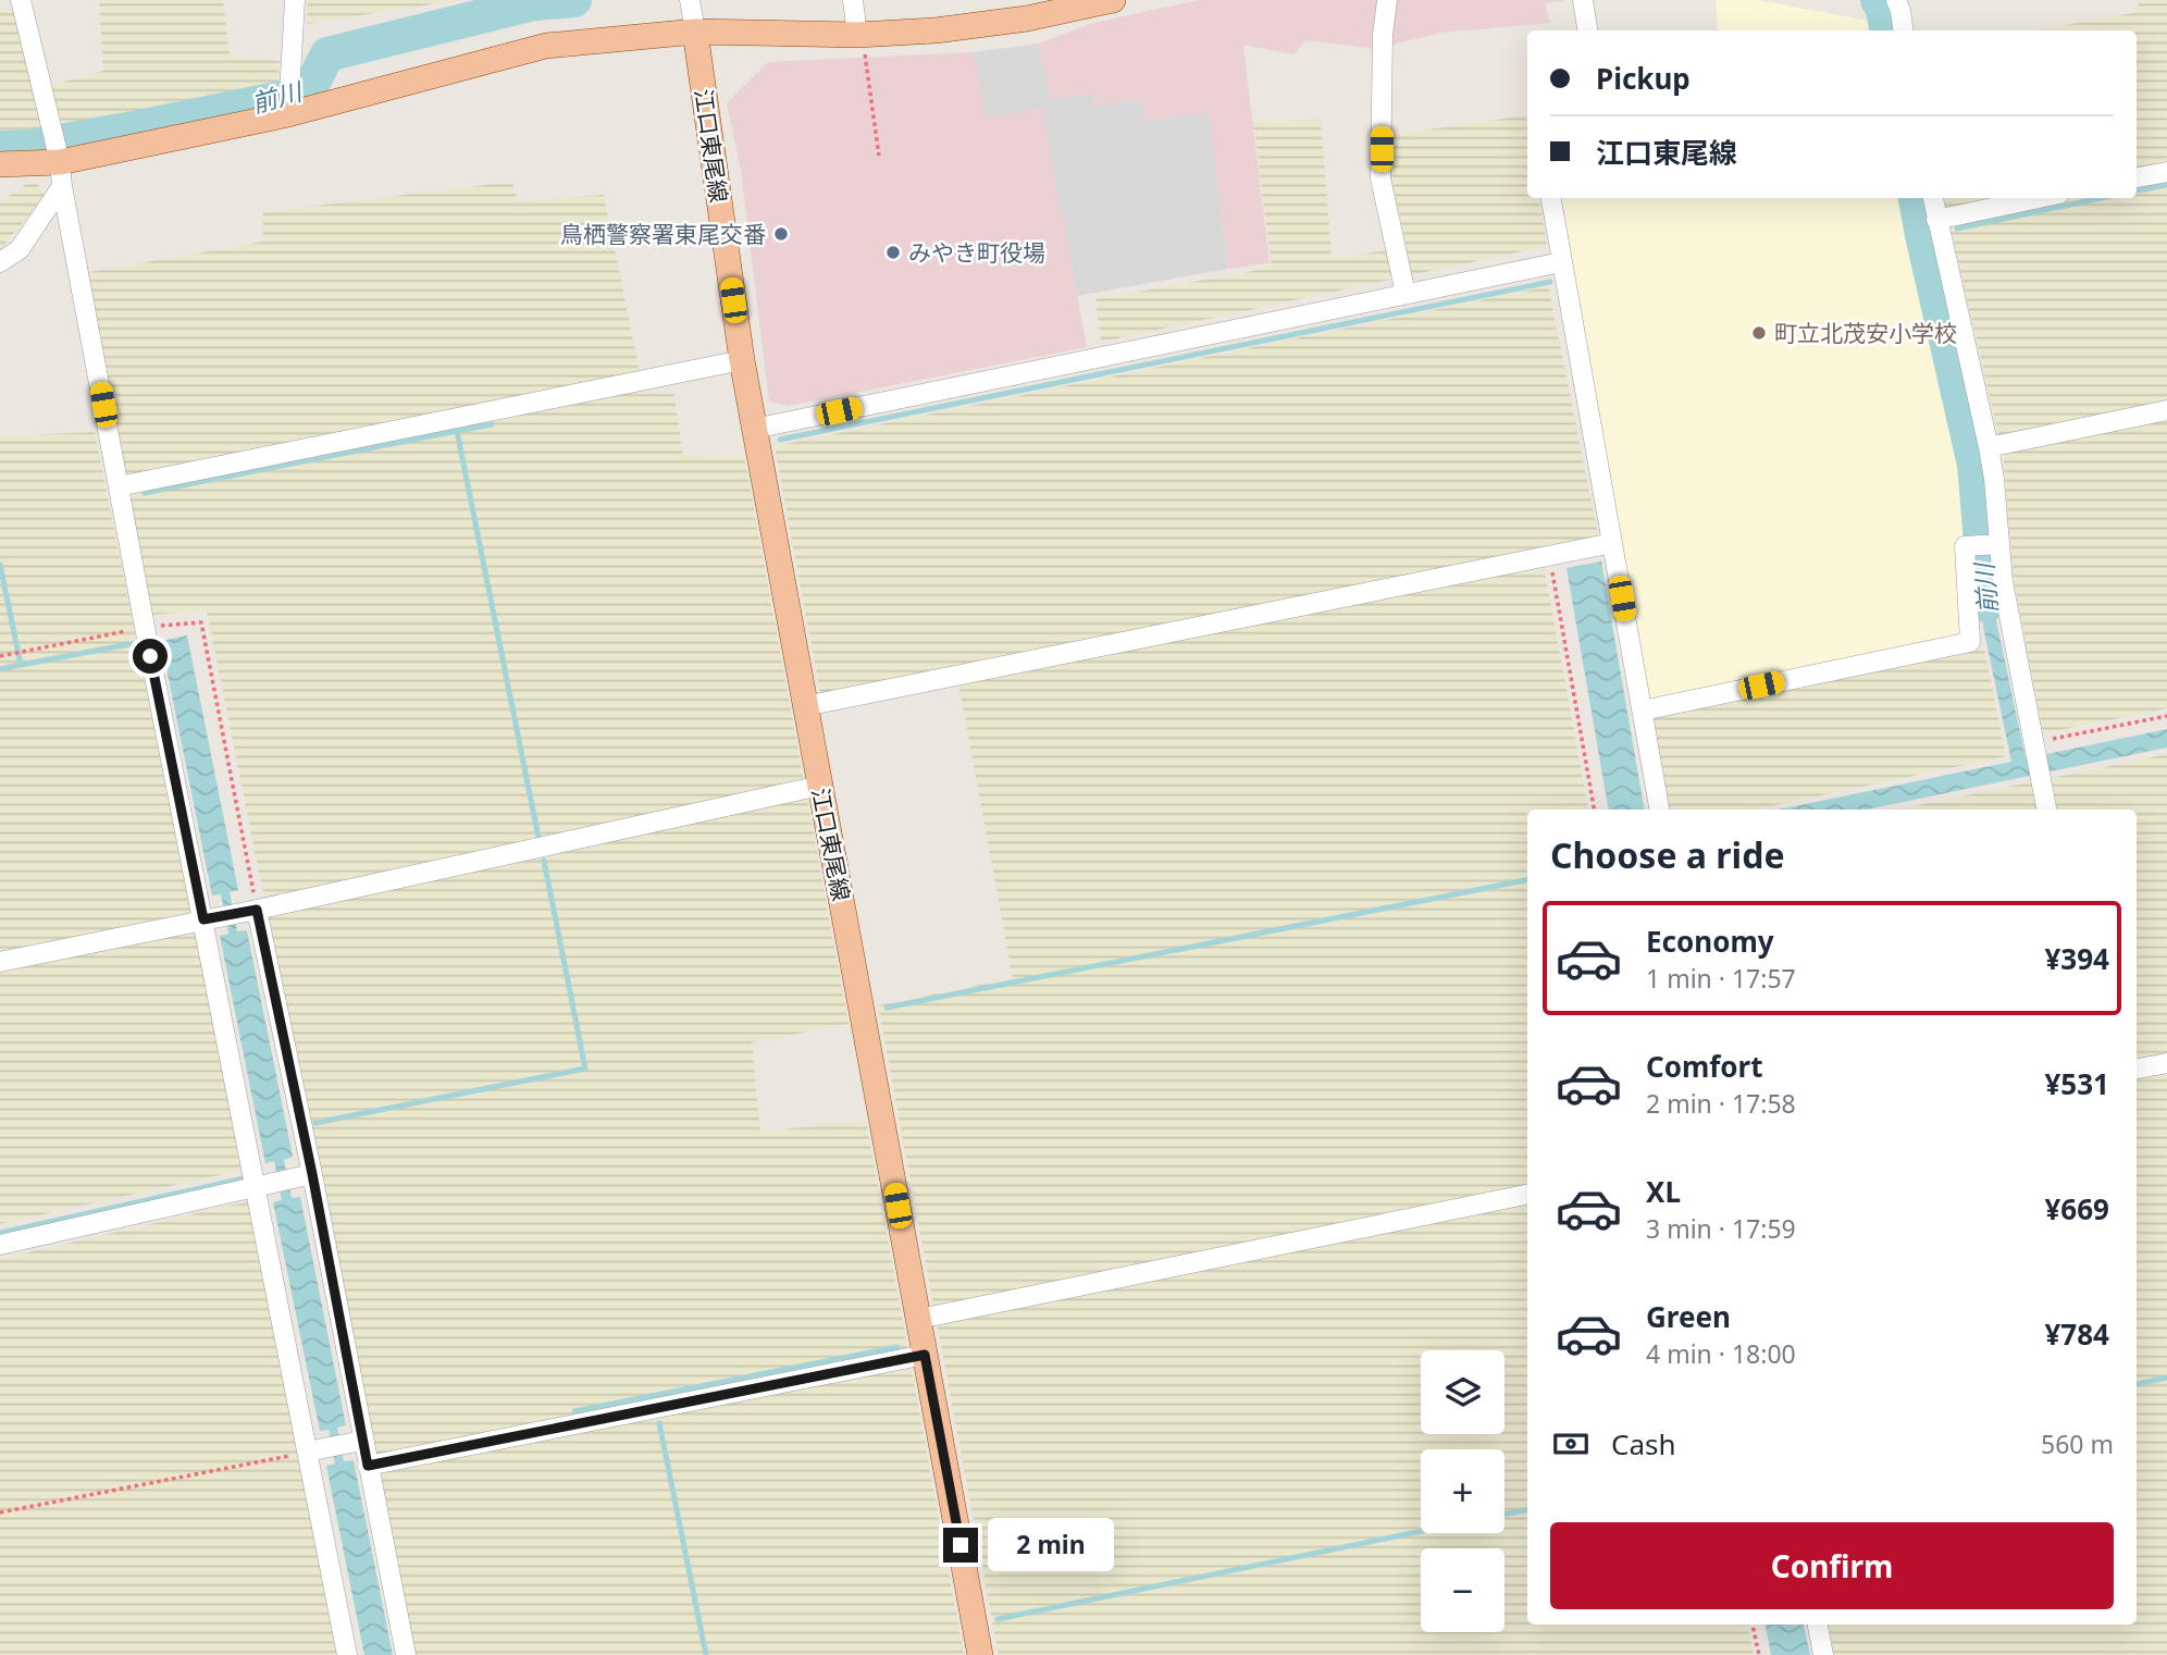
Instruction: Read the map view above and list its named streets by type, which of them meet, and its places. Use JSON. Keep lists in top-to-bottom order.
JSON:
{
  "streets": {
    "main road": ["江口東尾線"]
  },
  "water": ["前川"],
  "places": ["鳥栖警察署東尾交番", "みやき町役場", "町立北茂安小学校"],
  "page": {
    "banner": ["Pickup", "江口東尾線"],
    "heading": "Choose a ride",
    "list": [
      {
        "name": "Economy",
        "note": "1 min · 17:57",
        "value": "¥394"
      },
      {
        "name": "Comfort",
        "note": "2 min · 17:58",
        "value": "¥531"
      },
      {
        "name": "XL",
        "note": "3 min · 17:59",
        "value": "¥669"
      },
      {
        "name": "Green",
        "note": "4 min · 18:00",
        "value": "¥784"
      }
    ],
    "map_buttons": ["+", "−"],
    "pay": ["Cash", "560 m"],
    "buttons": "Confirm",
    "bubble": "2 min"
  }
}
